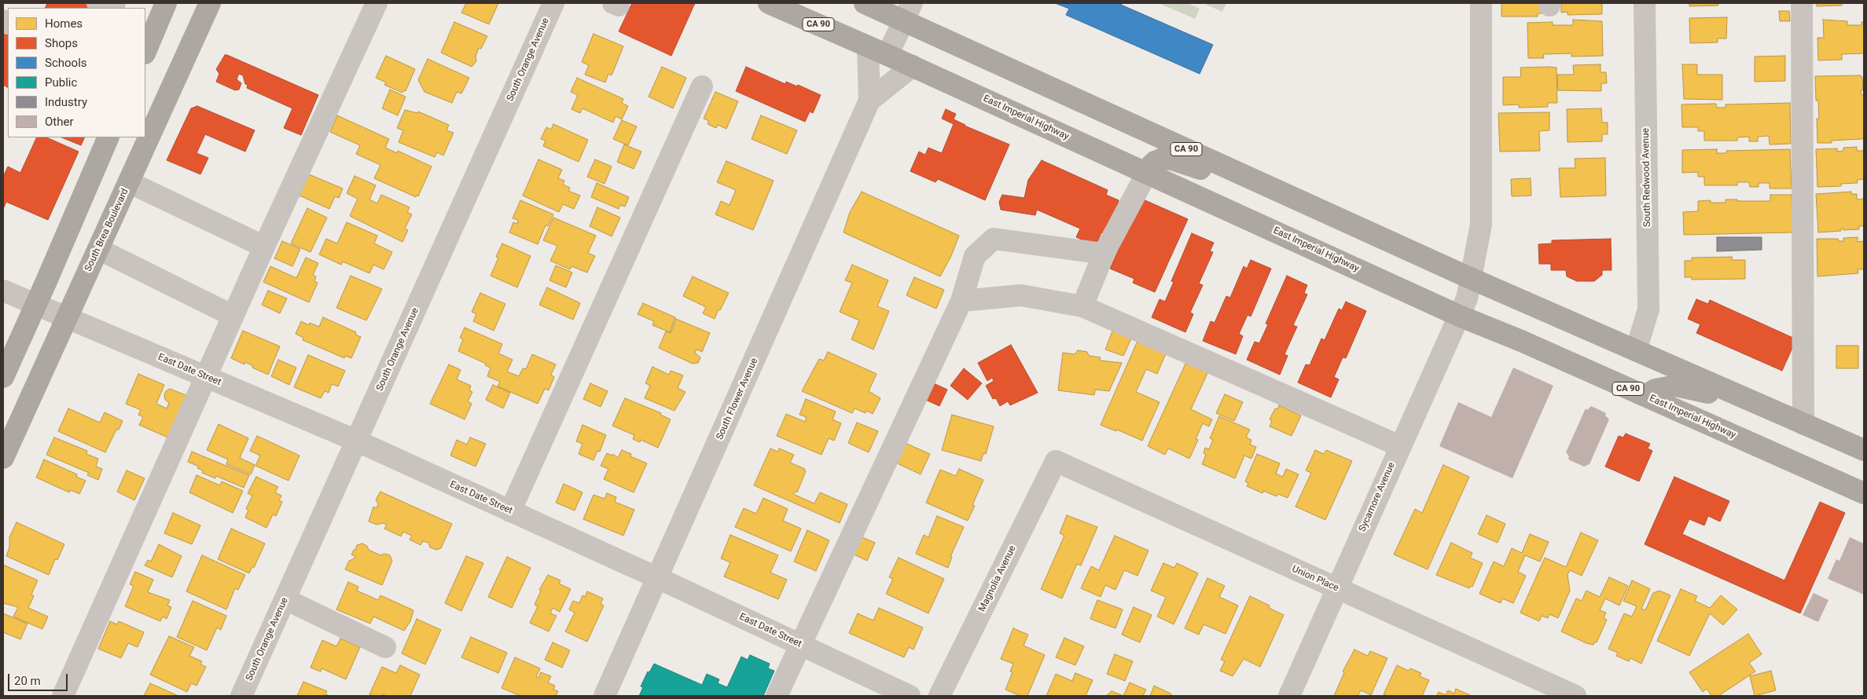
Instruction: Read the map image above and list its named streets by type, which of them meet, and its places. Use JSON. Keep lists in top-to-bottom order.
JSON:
{
  "streets": {
    "main road": ["CA 90", "East Imperial Highway", "South Brea Boulevard"],
    "street": [
      "South Orange Avenue",
      "South Redwood Avenue",
      "East Date Street",
      "South Flower Avenue",
      "Sycamore Avenue",
      "Magnolia Avenue",
      "Union Place"
    ]
  },
  "crossings": [
    ["CA 90", "South Redwood Avenue"],
    ["CA 90", "Sycamore Avenue"],
    ["South Orange Avenue", "East Date Street"],
    ["East Imperial Highway", "South Flower Avenue"],
    ["East Imperial Highway", "Sycamore Avenue"],
    ["South Brea Boulevard", "East Date Street"],
    ["East Date Street", "South Flower Avenue"],
    ["Sycamore Avenue", "Union Place"],
    ["Magnolia Avenue", "Union Place"]
  ],
  "legend": [
    "Homes",
    "Shops",
    "Schools",
    "Public",
    "Industry",
    "Other"
  ],
  "scale_bar": "20 m"
}
